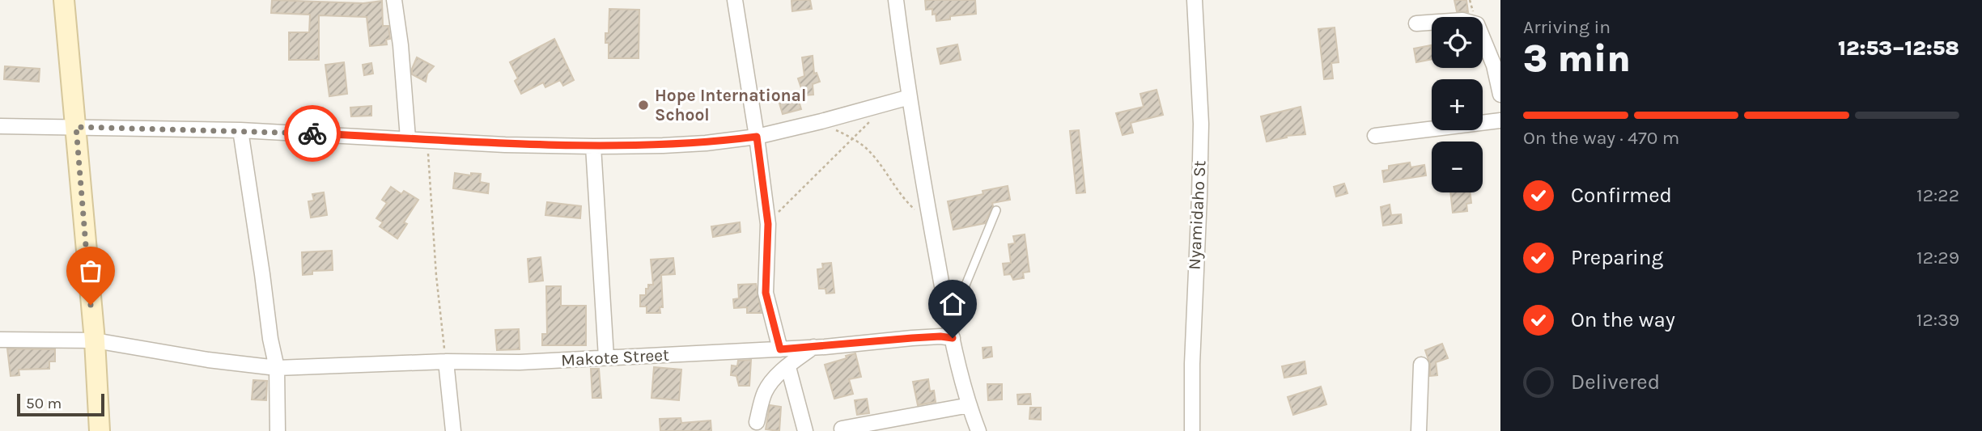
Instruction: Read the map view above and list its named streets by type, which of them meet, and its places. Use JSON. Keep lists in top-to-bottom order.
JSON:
{
  "streets": {
    "street": ["Nyamidaho St", "Makote Street"]
  },
  "places": ["Hope International School"],
  "scale_bar": "50 m",
  "page": {
    "heading": ["3 min", "Arriving in", "12:53–12:58"],
    "map_buttons": ["+", "−"],
    "bar": "On the way · 470 m",
    "list": [
      ["Confirmed", "12:22"],
      ["Preparing", "12:29"],
      ["On the way", "12:39"],
      "Delivered"
    ],
    "scale": "50 m"
  }
}
